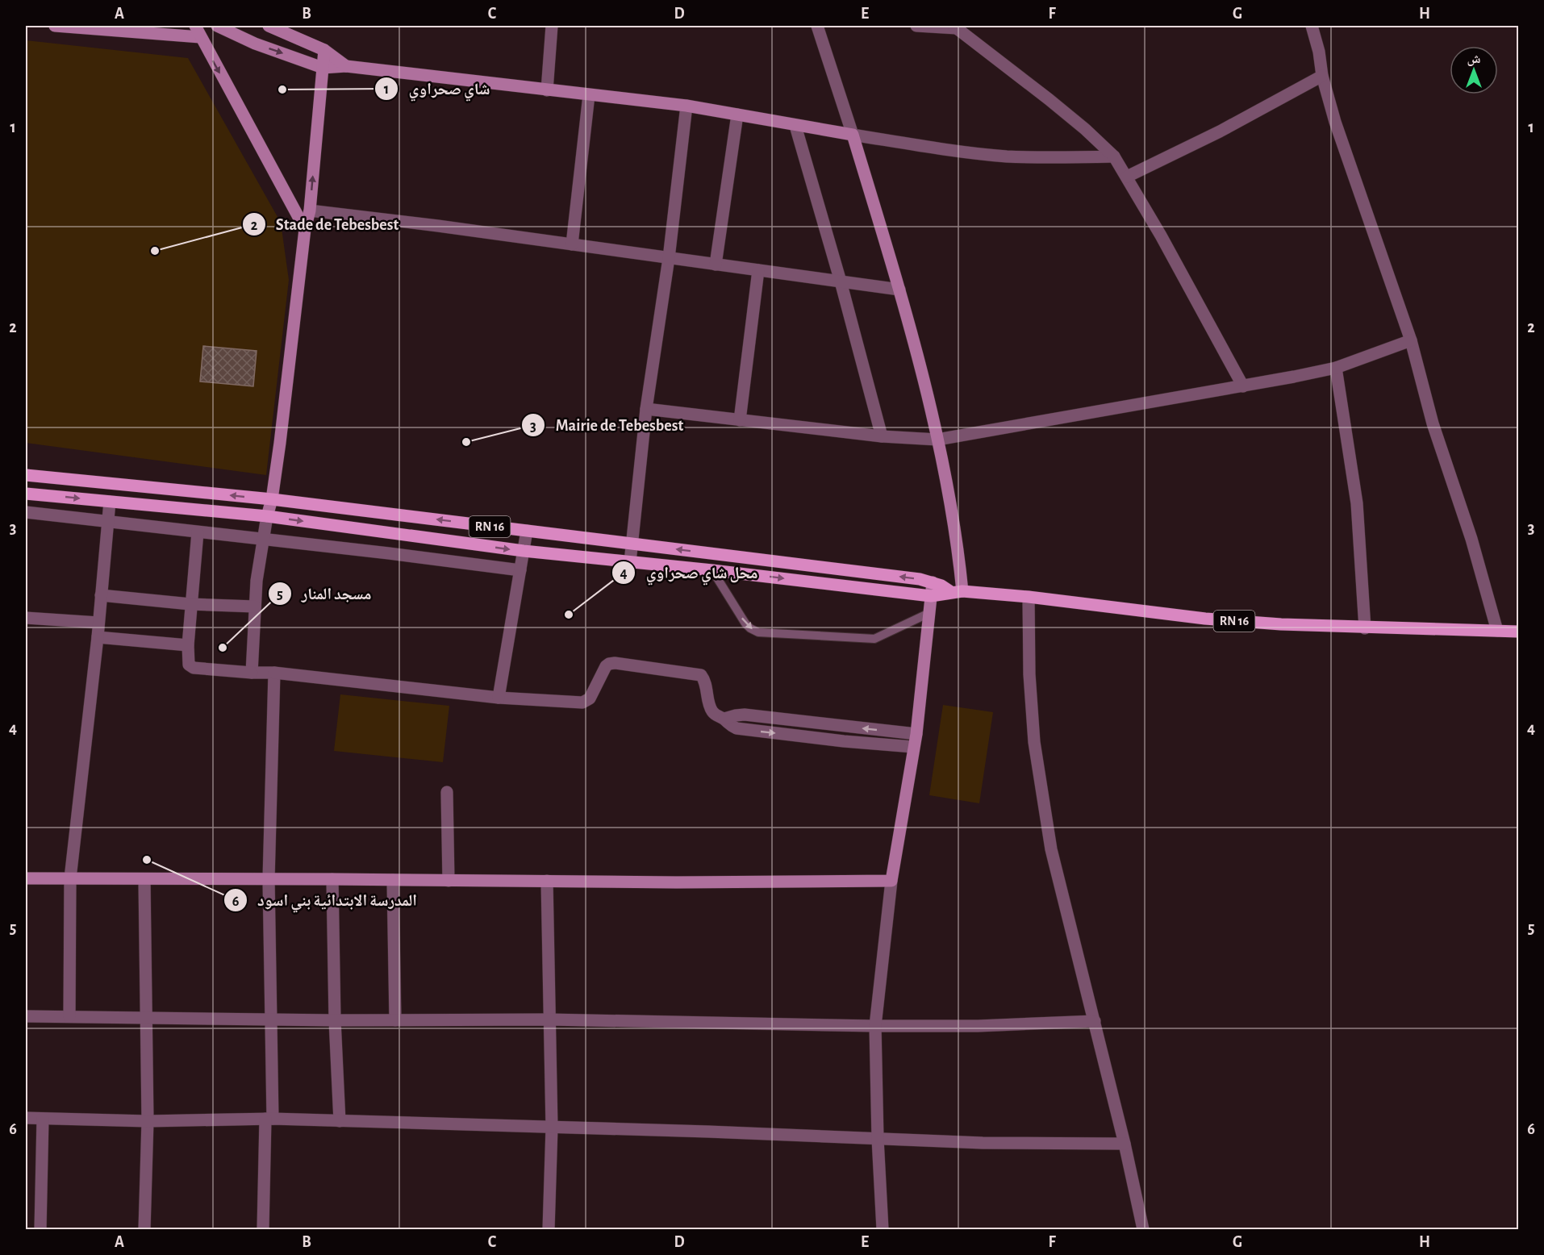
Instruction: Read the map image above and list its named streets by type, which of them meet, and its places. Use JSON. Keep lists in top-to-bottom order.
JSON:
{
  "streets": {
    "main road": ["RN 16"]
  },
  "places": [
    "شاي صحراوي",
    "Stade de Tebesbest",
    "Mairie de Tebesbest",
    "محل شاي صحراوي",
    "مسجد المنار",
    "المدرسة الابتدائية بني اسود"
  ],
  "north": "top",
  "grid": {
    "columns": [
      "A",
      "B",
      "C",
      "D",
      "E",
      "F",
      "G",
      "H"
    ],
    "rows": [
      "1",
      "2",
      "3",
      "4",
      "5",
      "6"
    ]
  }
}
